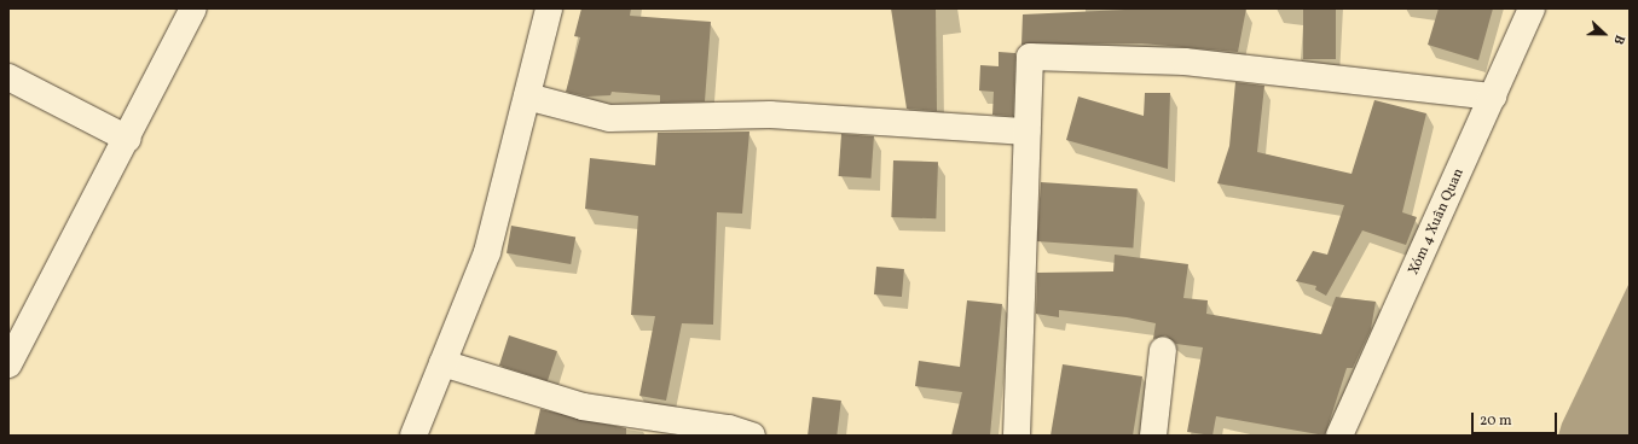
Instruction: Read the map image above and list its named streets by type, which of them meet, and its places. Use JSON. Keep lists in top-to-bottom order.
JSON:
{
  "streets": {
    "street": ["Xóm 4 Xuân Quan"]
  },
  "scale_bar": "20 m",
  "north": "right"
}
